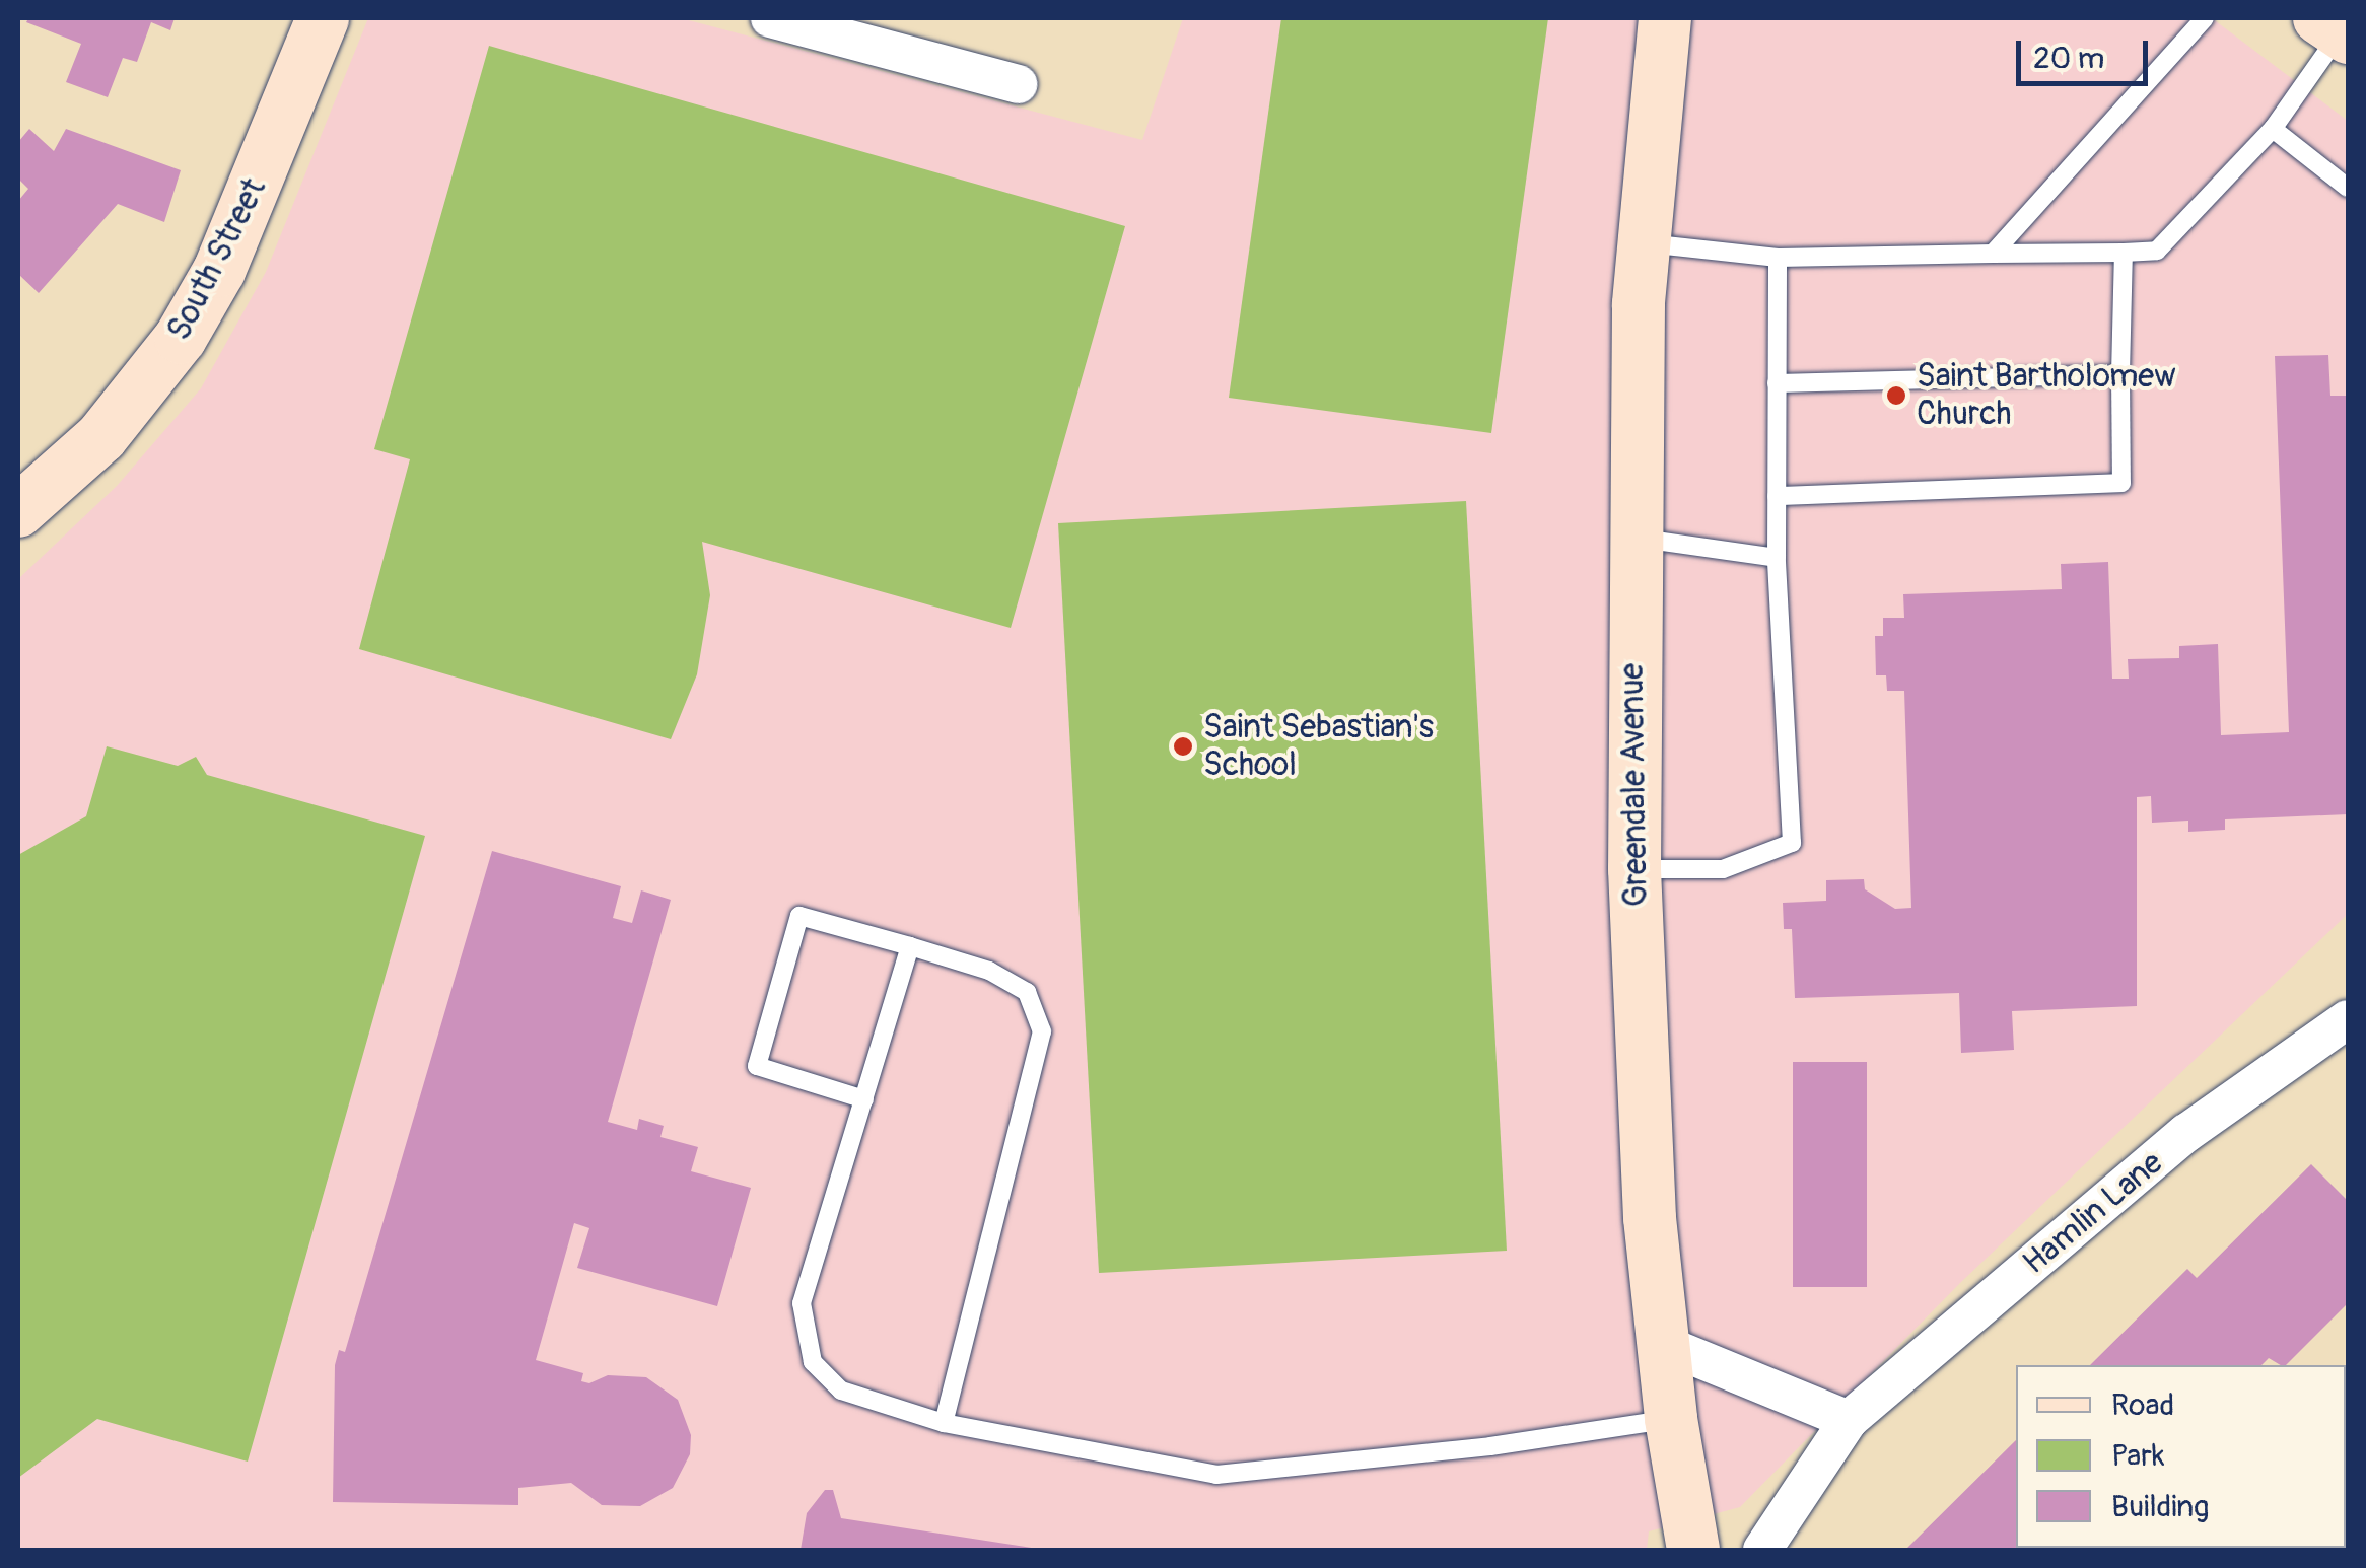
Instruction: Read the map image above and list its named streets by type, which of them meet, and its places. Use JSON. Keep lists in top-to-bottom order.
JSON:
{
  "streets": {
    "main road": ["South Street", "Greendale Avenue"],
    "street": ["Hamlin Lane"]
  },
  "places": ["Saint Bartholomew Church", "Saint Sebastian's School"],
  "legend": ["Road", "Park", "Building"],
  "scale_bar": "20 m"
}
